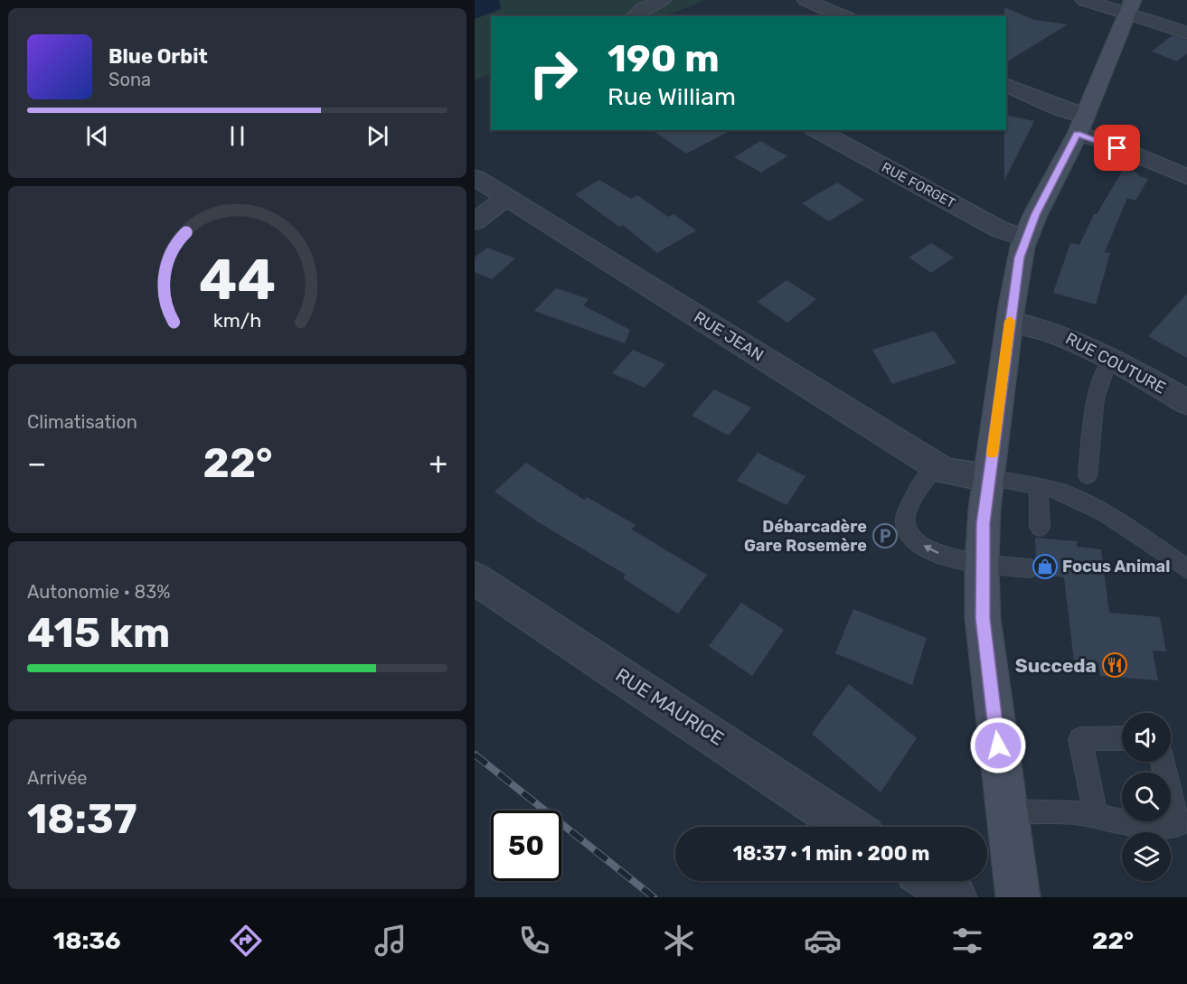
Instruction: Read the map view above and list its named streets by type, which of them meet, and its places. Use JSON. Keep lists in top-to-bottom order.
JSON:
{
  "streets": {
    "street": [
      "RUE FORGET",
      "RUE JEAN",
      "RUE COUTURE",
      "RUE MAURICE"
    ]
  },
  "places": {
    "parking": ["Débarcadère Gare Rosemère"],
    "shop": ["Focus Animal"],
    "restaurant": ["Succeda"]
  },
  "page": {
    "turn": ["190 m", "Rue William"],
    "song": ["Blue Orbit", "Sona"],
    "tile": [
      "Climatisation",
      ["Autonomie · 83%", "415 km"],
      ["Arrivée", "18:37"]
    ],
    "heat": ["−", "22°", "+"],
    "limit": "50",
    "trip": "18:37 · 1 min · 200 m",
    "tabs": ["18:36", "22°"],
    "gauge": ["44", "km/h"]
  }
}
